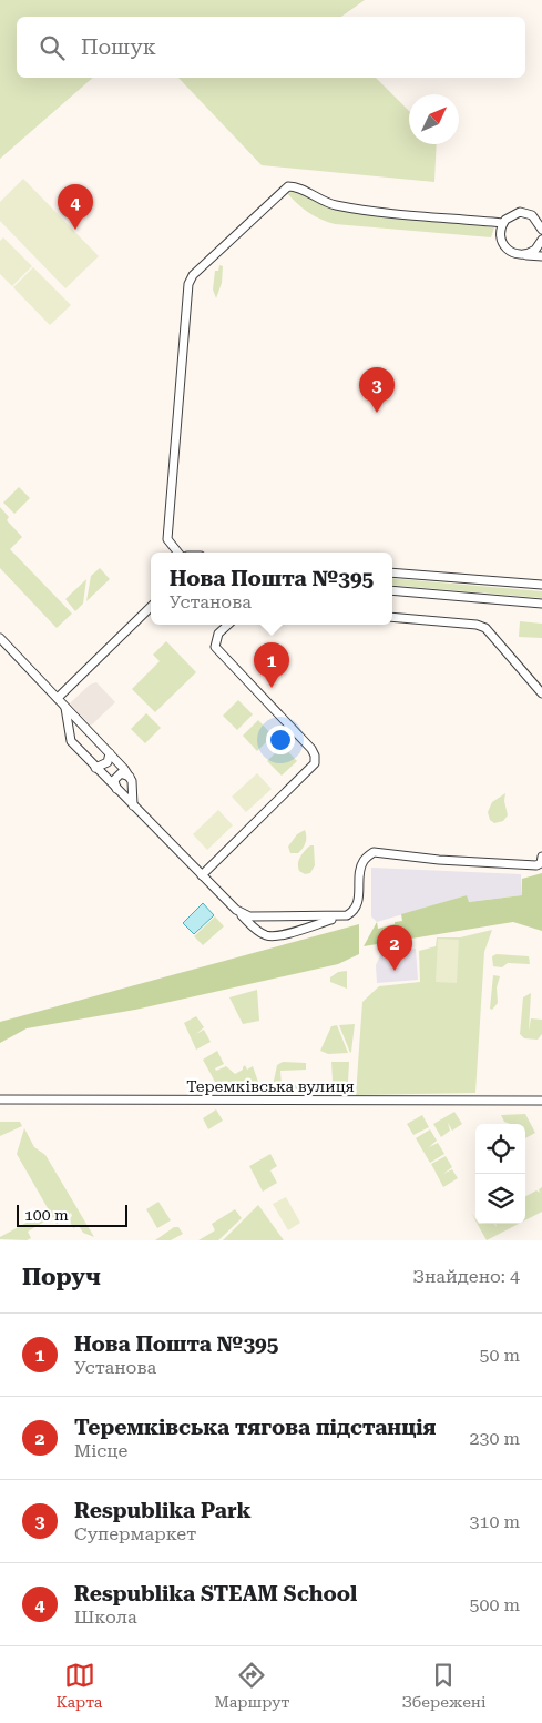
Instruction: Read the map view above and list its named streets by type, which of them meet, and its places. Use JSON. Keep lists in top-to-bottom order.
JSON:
{
  "streets": {
    "street": ["Теремківська вулиця"]
  },
  "scale_bar": "100 m",
  "north": "top right",
  "page": {
    "search": "Пошук",
    "pins": [
      "4",
      "3",
      "1",
      "2"
    ],
    "popup": ["Нова Пошта №395", "Установа"],
    "scale": "100 m",
    "heading": ["Поруч", "Знайдено: 4"],
    "list": [
      {
        "mark": "1",
        "name": "Нова Пошта №395",
        "note": "Установа",
        "value": "50 m"
      },
      {
        "mark": "2",
        "name": "Теремківська тягова підстанція",
        "note": "Місце",
        "value": "230 m"
      },
      {
        "mark": "3",
        "name": "Respublika Park",
        "note": "Супермаркет",
        "value": "310 m"
      },
      {
        "mark": "4",
        "name": "Respublika STEAM School",
        "note": "Школа",
        "value": "500 m"
      }
    ],
    "nav": ["Карта", "Маршрут", "Збережені"]
  }
}
